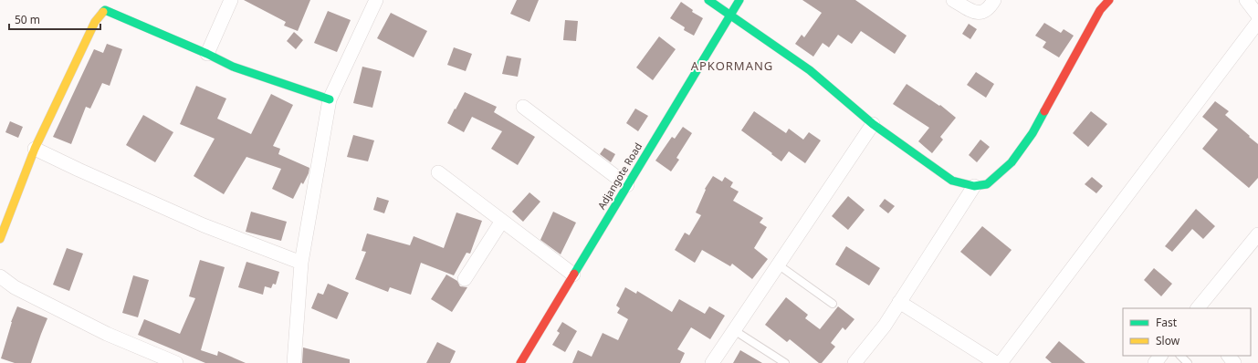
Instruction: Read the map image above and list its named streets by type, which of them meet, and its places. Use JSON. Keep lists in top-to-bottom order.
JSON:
{
  "streets": {
    "street": ["Adjangote Road"]
  },
  "districts": ["APKORMANG"],
  "legend": ["Fast", "Slow"],
  "scale_bar": "50 m"
}
